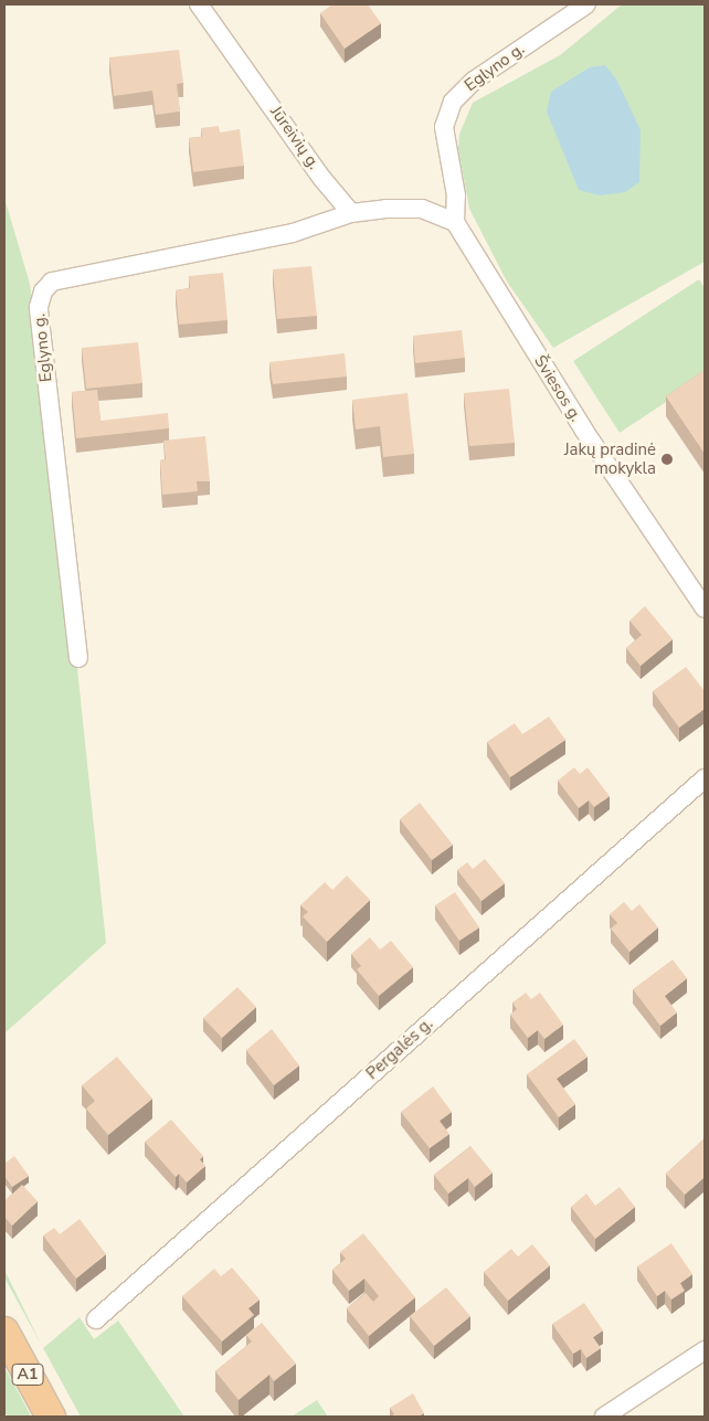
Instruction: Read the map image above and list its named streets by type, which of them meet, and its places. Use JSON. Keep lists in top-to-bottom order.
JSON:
{
  "streets": {
    "highway": ["A1"],
    "street": [
      "Eglyno g.",
      "Jūreivių g.",
      "Šviesos g.",
      "Pergalės g."
    ]
  },
  "crossings": [
    ["Eglyno g.", "Jūreivių g."],
    ["Eglyno g.", "Šviesos g."]
  ],
  "places": ["Jakų pradinė mokykla"]
}
